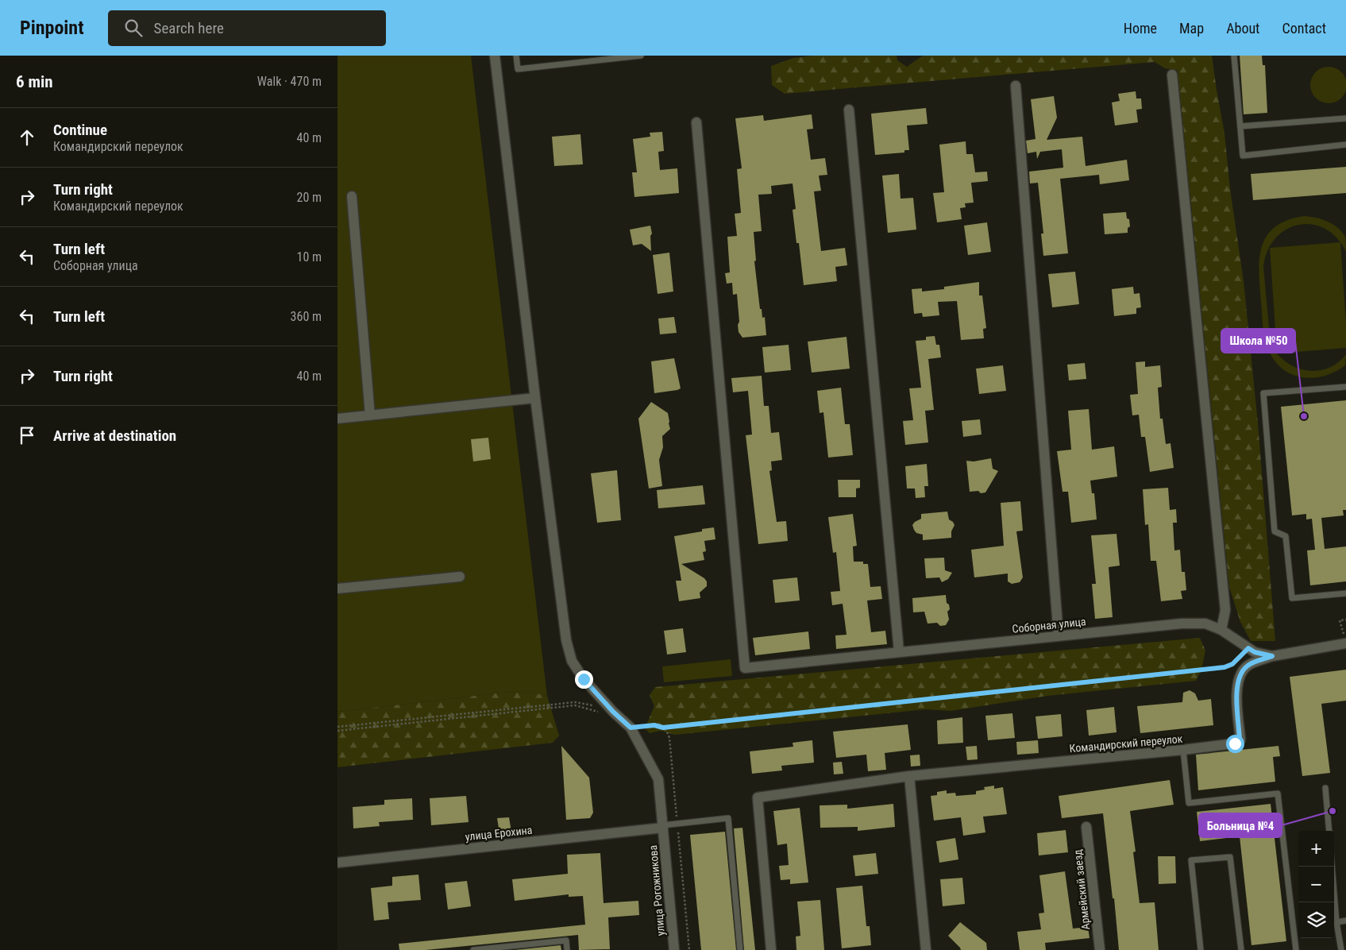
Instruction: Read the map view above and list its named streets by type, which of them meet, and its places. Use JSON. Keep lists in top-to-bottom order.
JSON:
{
  "streets": {
    "street": [
      "Соборная улица",
      "Командирский переулок",
      "улица Ерохина",
      "Армейский заезд",
      "улица Рогожникова"
    ]
  },
  "crossings": [
    ["Соборная улица", "Командирский переулок"],
    ["улица Ерохина", "улица Рогожникова"]
  ],
  "places": ["Школа №50", "Больница №4"],
  "page": {
    "header": "Pinpoint",
    "search": "Search here",
    "nav": [
      "Home",
      "Map",
      "About",
      "Contact"
    ],
    "heading": ["6 min", "Walk · 470 m"],
    "list": [
      ["Continue", "Командирский переулок", "40 m"],
      ["Turn right", "Командирский переулок", "20 m"],
      ["Turn left", "Соборная улица", "10 m"],
      ["Turn left", "360 m"],
      ["Turn right", "40 m"],
      "Arrive at destination"
    ],
    "map_buttons": ["+", "−"]
  }
}
